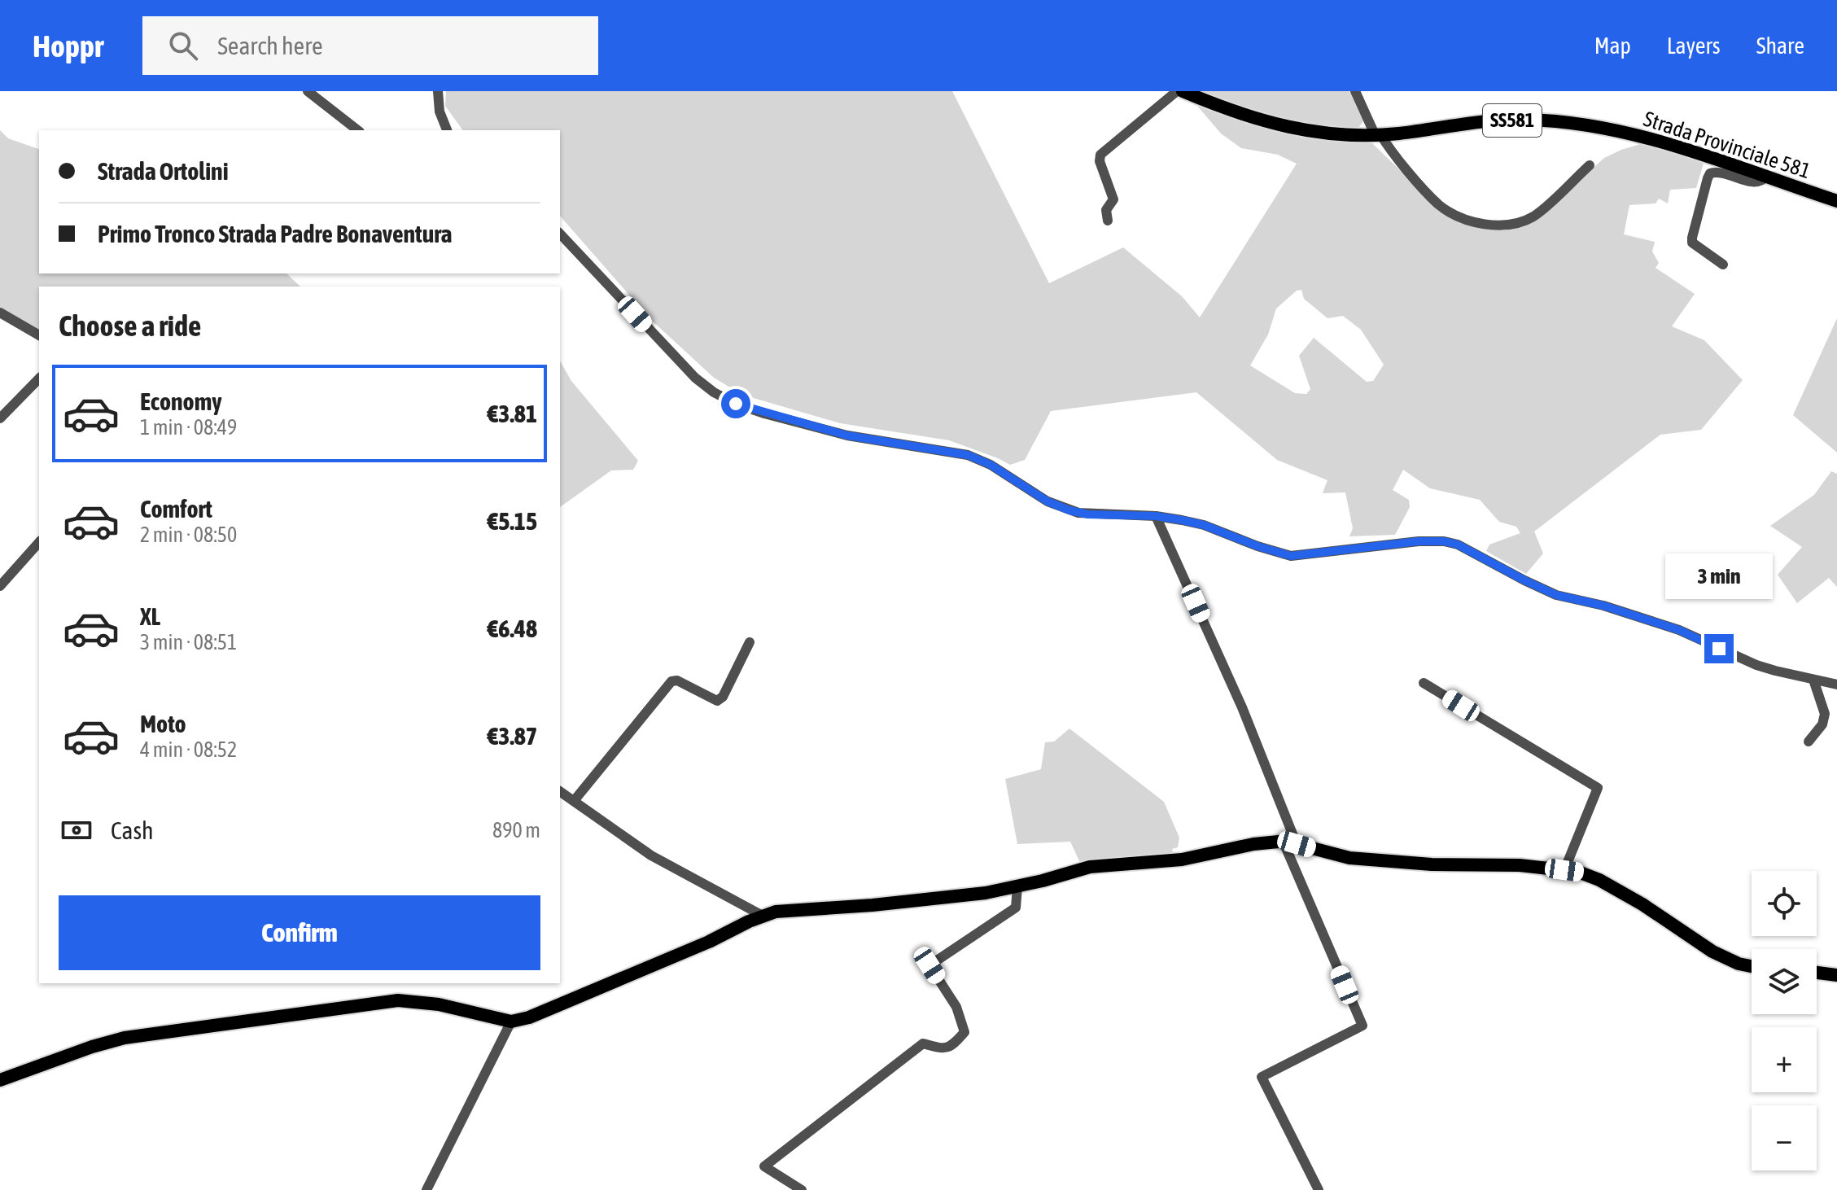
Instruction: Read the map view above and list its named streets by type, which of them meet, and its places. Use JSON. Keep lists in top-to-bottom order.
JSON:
{
  "streets": {
    "main road": ["SS581", "Strada Provinciale 581"]
  },
  "page": {
    "header": "Hoppr",
    "search": "Search here",
    "nav": ["Map", "Layers", "Share"],
    "banner": ["Strada Ortolini", "Primo Tronco Strada Padre Bonaventura"],
    "heading": "Choose a ride",
    "list": [
      {
        "name": "Economy",
        "note": "1 min · 08:49",
        "value": "€3.81"
      },
      {
        "name": "Comfort",
        "note": "2 min · 08:50",
        "value": "€5.15"
      },
      {
        "name": "XL",
        "note": "3 min · 08:51",
        "value": "€6.48"
      },
      {
        "name": "Moto",
        "note": "4 min · 08:52",
        "value": "€3.87"
      }
    ],
    "bubble": "3 min",
    "pay": ["Cash", "890 m"],
    "map_buttons": ["+", "−"],
    "buttons": "Confirm"
  }
}
